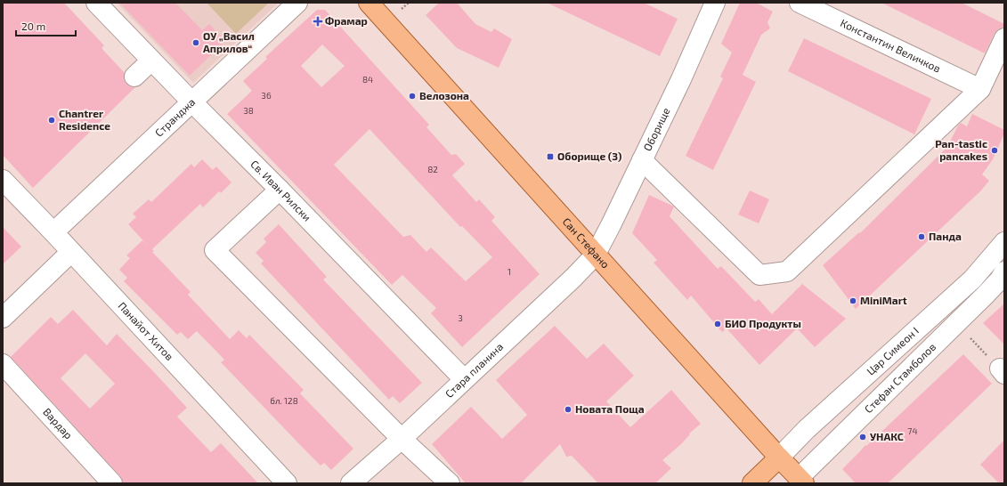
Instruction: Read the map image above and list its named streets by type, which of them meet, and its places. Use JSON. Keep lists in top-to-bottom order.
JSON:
{
  "streets": {
    "main road": ["Сан Стефано"],
    "street": [
      "Константин Величков",
      "Странджа",
      "Оборище",
      "Св. Иван Рилски",
      "Панайот Хитов",
      "Цар Симеон I",
      "Стара планина",
      "Стефан Стамболов",
      "Вардар"
    ]
  },
  "crossings": [
    ["Странджа", "Св. Иван Рилски"],
    ["Странджа", "Панайот Хитов"],
    ["Оборище", "Сан Стефано"],
    ["Оборище", "Стара планина"],
    ["Св. Иван Рилски", "Стара планина"],
    ["Сан Стефано", "Цар Симеон I"],
    ["Сан Стефано", "Стара планина"],
    ["Сан Стефано", "Стефан Стамболов"]
  ],
  "places": {
    "health": ["Фрамар"],
    "other": [
      "ОУ „Васил Априлов“",
      "Велозона",
      "Chantrer Residence",
      "Pan-tastic pancakes",
      "Панда",
      "MiniMart",
      "БИО Продукты",
      "Новата Поща",
      "УНАКС"
    ],
    "transit": ["Оборище (3)"]
  },
  "house_numbers": [
    "84",
    "36",
    "38",
    "82",
    "1",
    "3",
    "бл. 128",
    "74"
  ],
  "scale_bar": "20 m"
}
